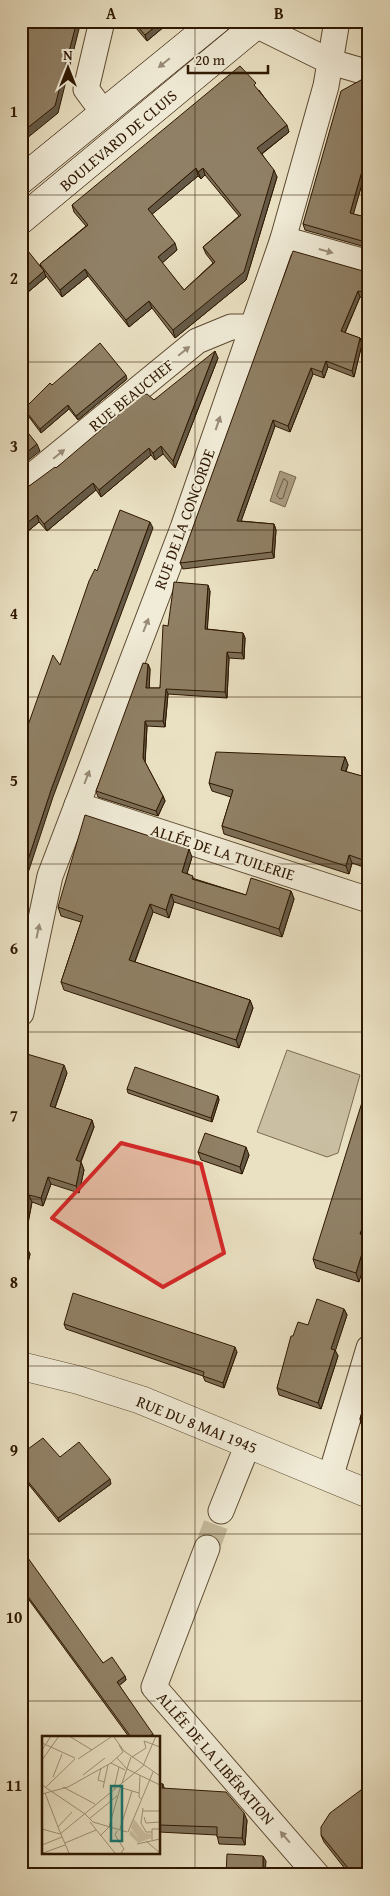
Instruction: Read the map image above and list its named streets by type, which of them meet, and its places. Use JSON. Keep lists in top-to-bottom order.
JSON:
{
  "streets": {
    "main road": ["BOULEVARD DE CLUIS", "RUE DU 8 MAI 1945"],
    "street": [
      "RUE BEAUCHEF",
      "RUE DE LA CONCORDE",
      "ALLÉE DE LA TUILERIE",
      "ALLÉE DE LA LIBÉRATION"
    ]
  },
  "crossings": [
    ["RUE BEAUCHEF", "RUE DE LA CONCORDE"],
    ["RUE DE LA CONCORDE", "ALLÉE DE LA TUILERIE"]
  ],
  "one_way": ["RUE BEAUCHEF", "RUE DE LA CONCORDE", "ALLÉE DE LA LIBÉRATION"],
  "scale_bar": "20 m",
  "north": "top",
  "grid": {
    "columns": ["A", "B"],
    "rows": [
      "1",
      "2",
      "3",
      "4",
      "5",
      "6",
      "7",
      "8",
      "9",
      "10",
      "11"
    ]
  }
}
